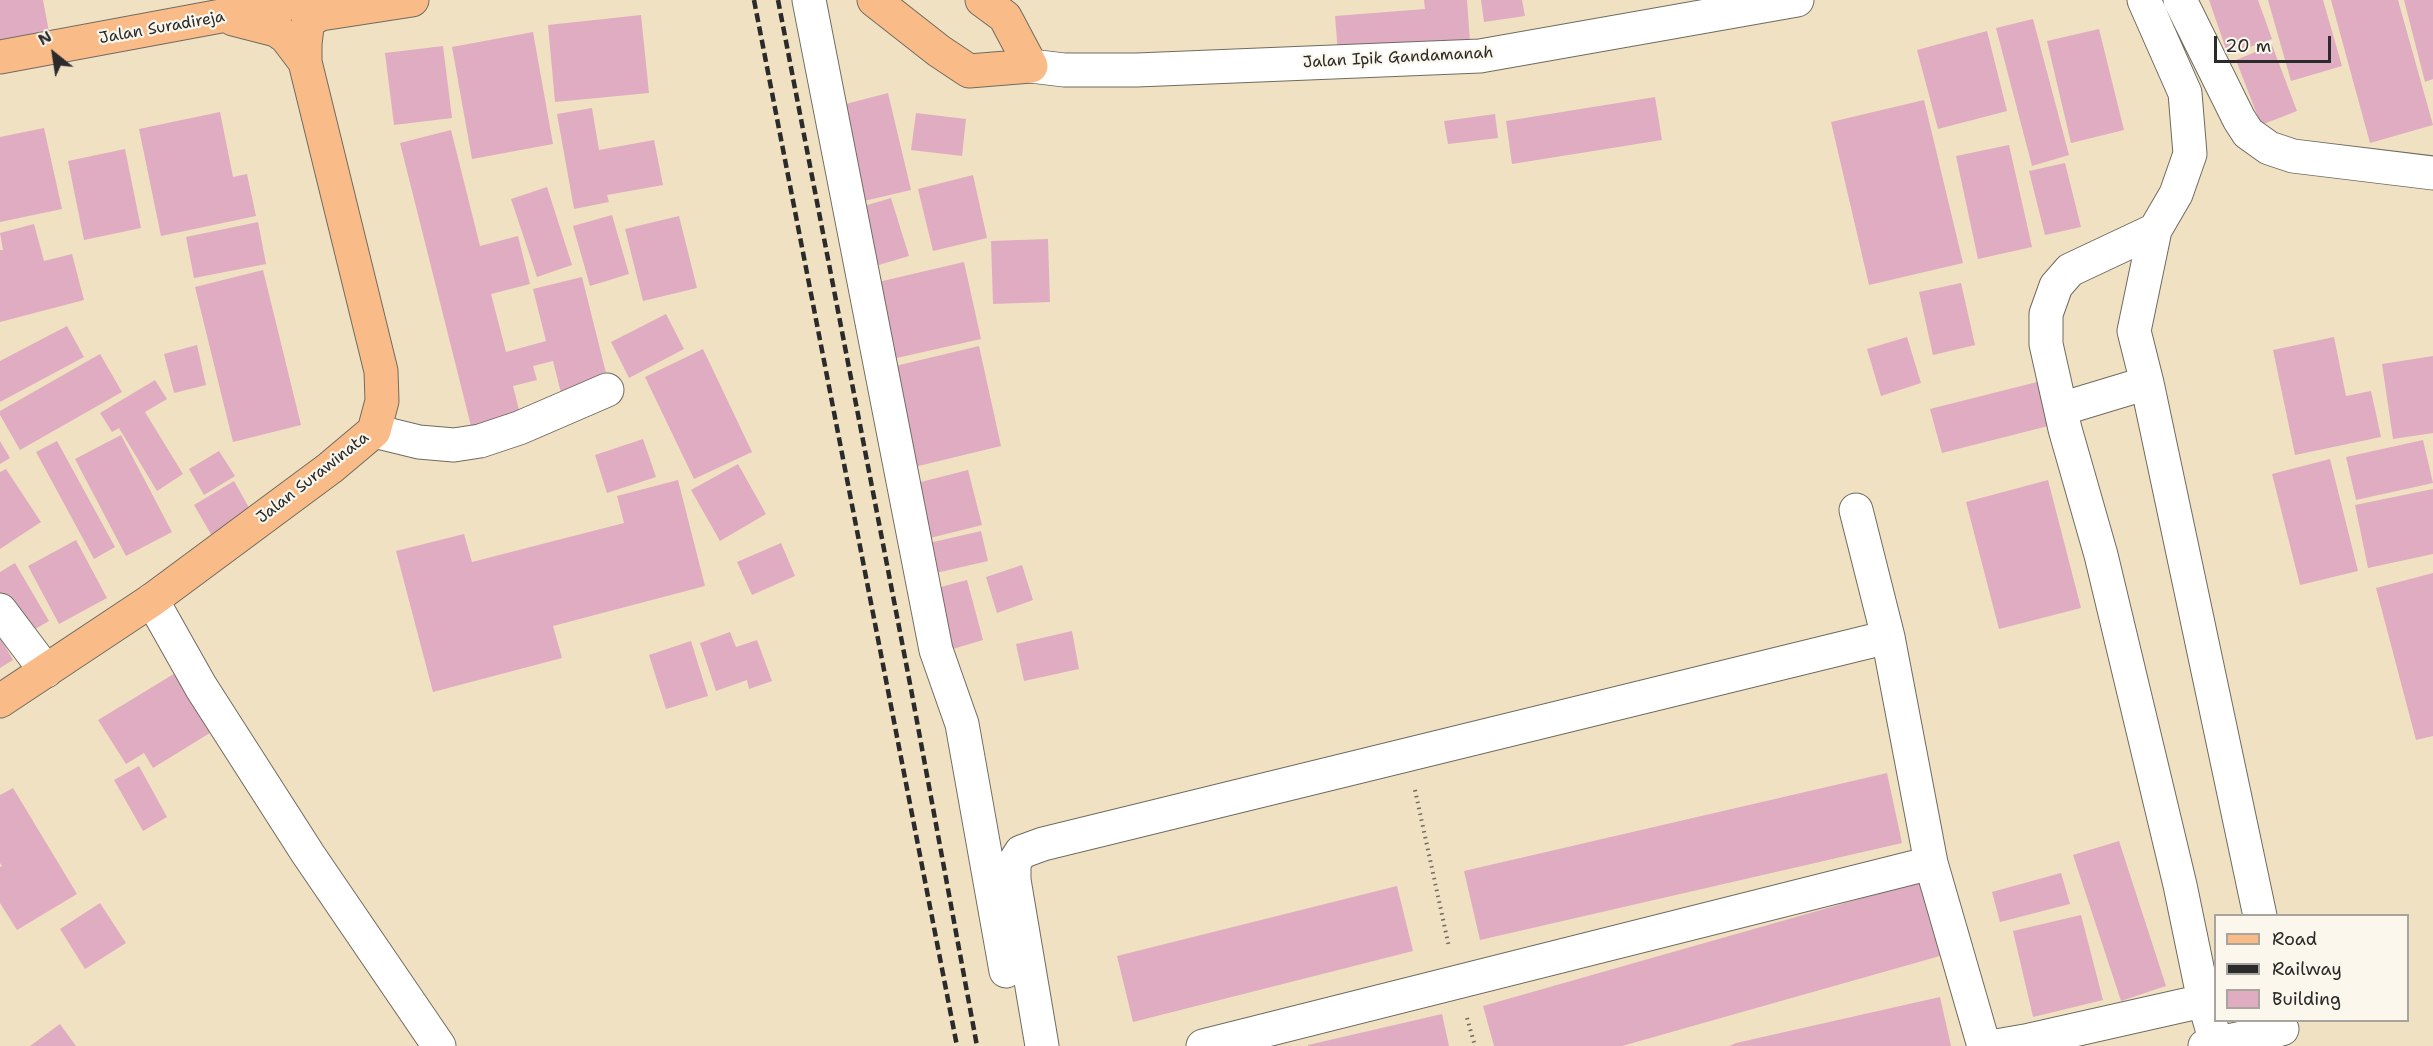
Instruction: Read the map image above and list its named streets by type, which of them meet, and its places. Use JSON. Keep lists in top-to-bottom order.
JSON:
{
  "streets": {
    "main road": ["Jalan Suradireja", "Jalan Ipik Gandamanah", "Jalan Surawinata"]
  },
  "legend": ["Road", "Railway", "Building"],
  "scale_bar": "20 m",
  "north": "top left"
}
